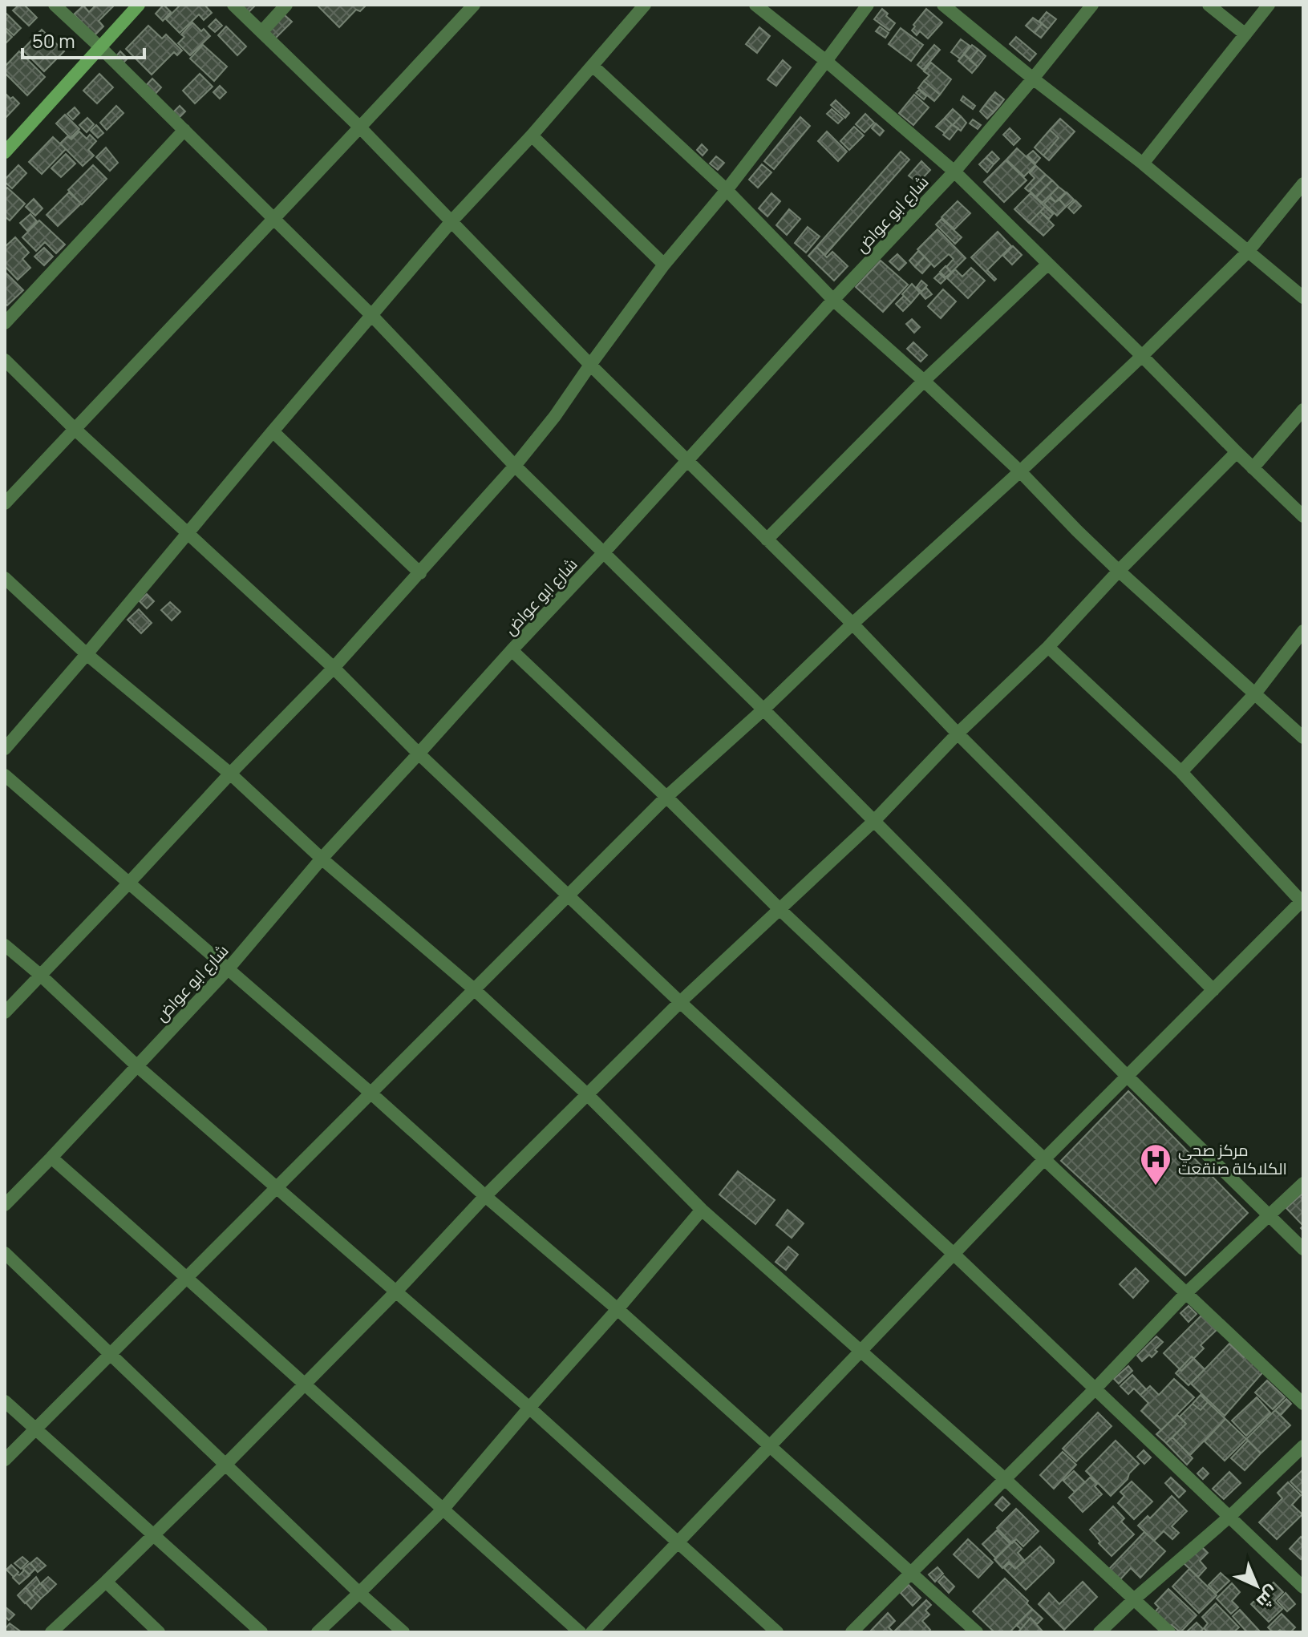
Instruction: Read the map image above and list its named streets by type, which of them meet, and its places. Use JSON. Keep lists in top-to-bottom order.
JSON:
{
  "streets": {
    "street": ["شارع ابو عواض"]
  },
  "places": {
    "hospital": ["مركز صحي الكلاكلة صنقعت"]
  },
  "scale_bar": "50 m",
  "north": "bottom right"
}
